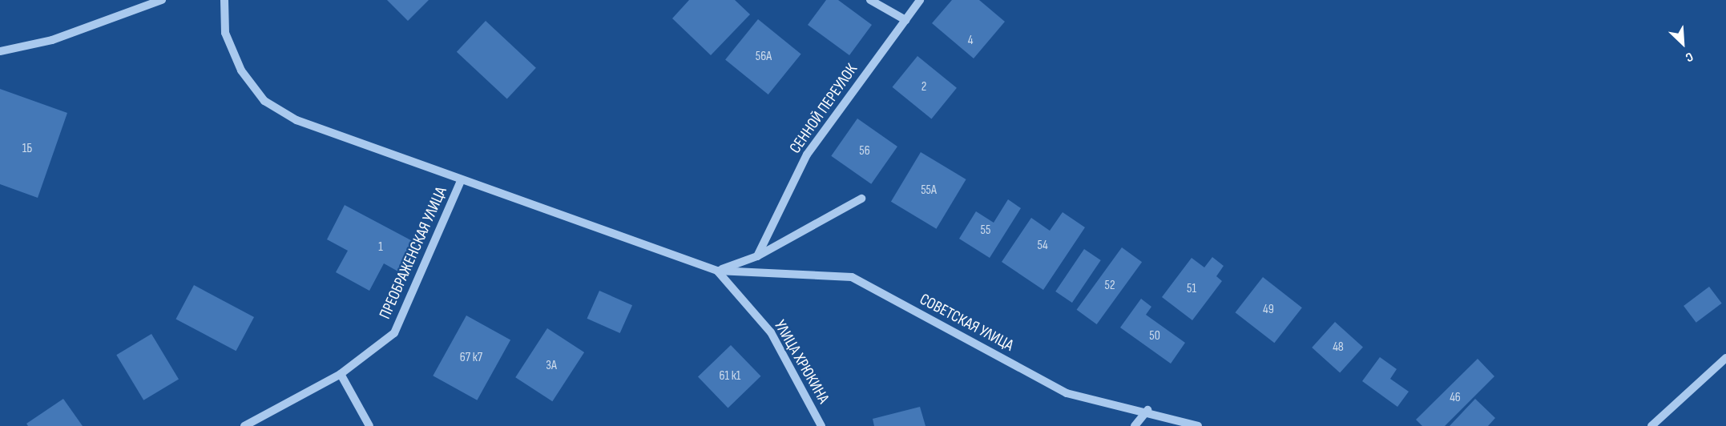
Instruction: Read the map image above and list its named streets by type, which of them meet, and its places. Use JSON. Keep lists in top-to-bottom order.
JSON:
{
  "streets": {
    "street": [
      "СЕННОЙ ПЕРЕУЛОК",
      "ПРЕОБРАЖЕНСКАЯ УЛИЦА",
      "СОВЕТСКАЯ УЛИЦА",
      "УЛИЦА ХРЮКИНА"
    ]
  },
  "crossings": [
    ["ПРЕОБРАЖЕНСКАЯ УЛИЦА", "СОВЕТСКАЯ УЛИЦА"],
    ["ПРЕОБРАЖЕНСКАЯ УЛИЦА", "УЛИЦА ХРЮКИНА"],
    ["СОВЕТСКАЯ УЛИЦА", "УЛИЦА ХРЮКИНА"]
  ],
  "house_numbers": [
    "4",
    "56А",
    "2",
    "1Б",
    "56",
    "55А",
    "55",
    "54",
    "1",
    "52",
    "51",
    "49",
    "50",
    "48",
    "67 к7",
    "3А",
    "61 к1",
    "46"
  ],
  "north": "bottom right"
}
